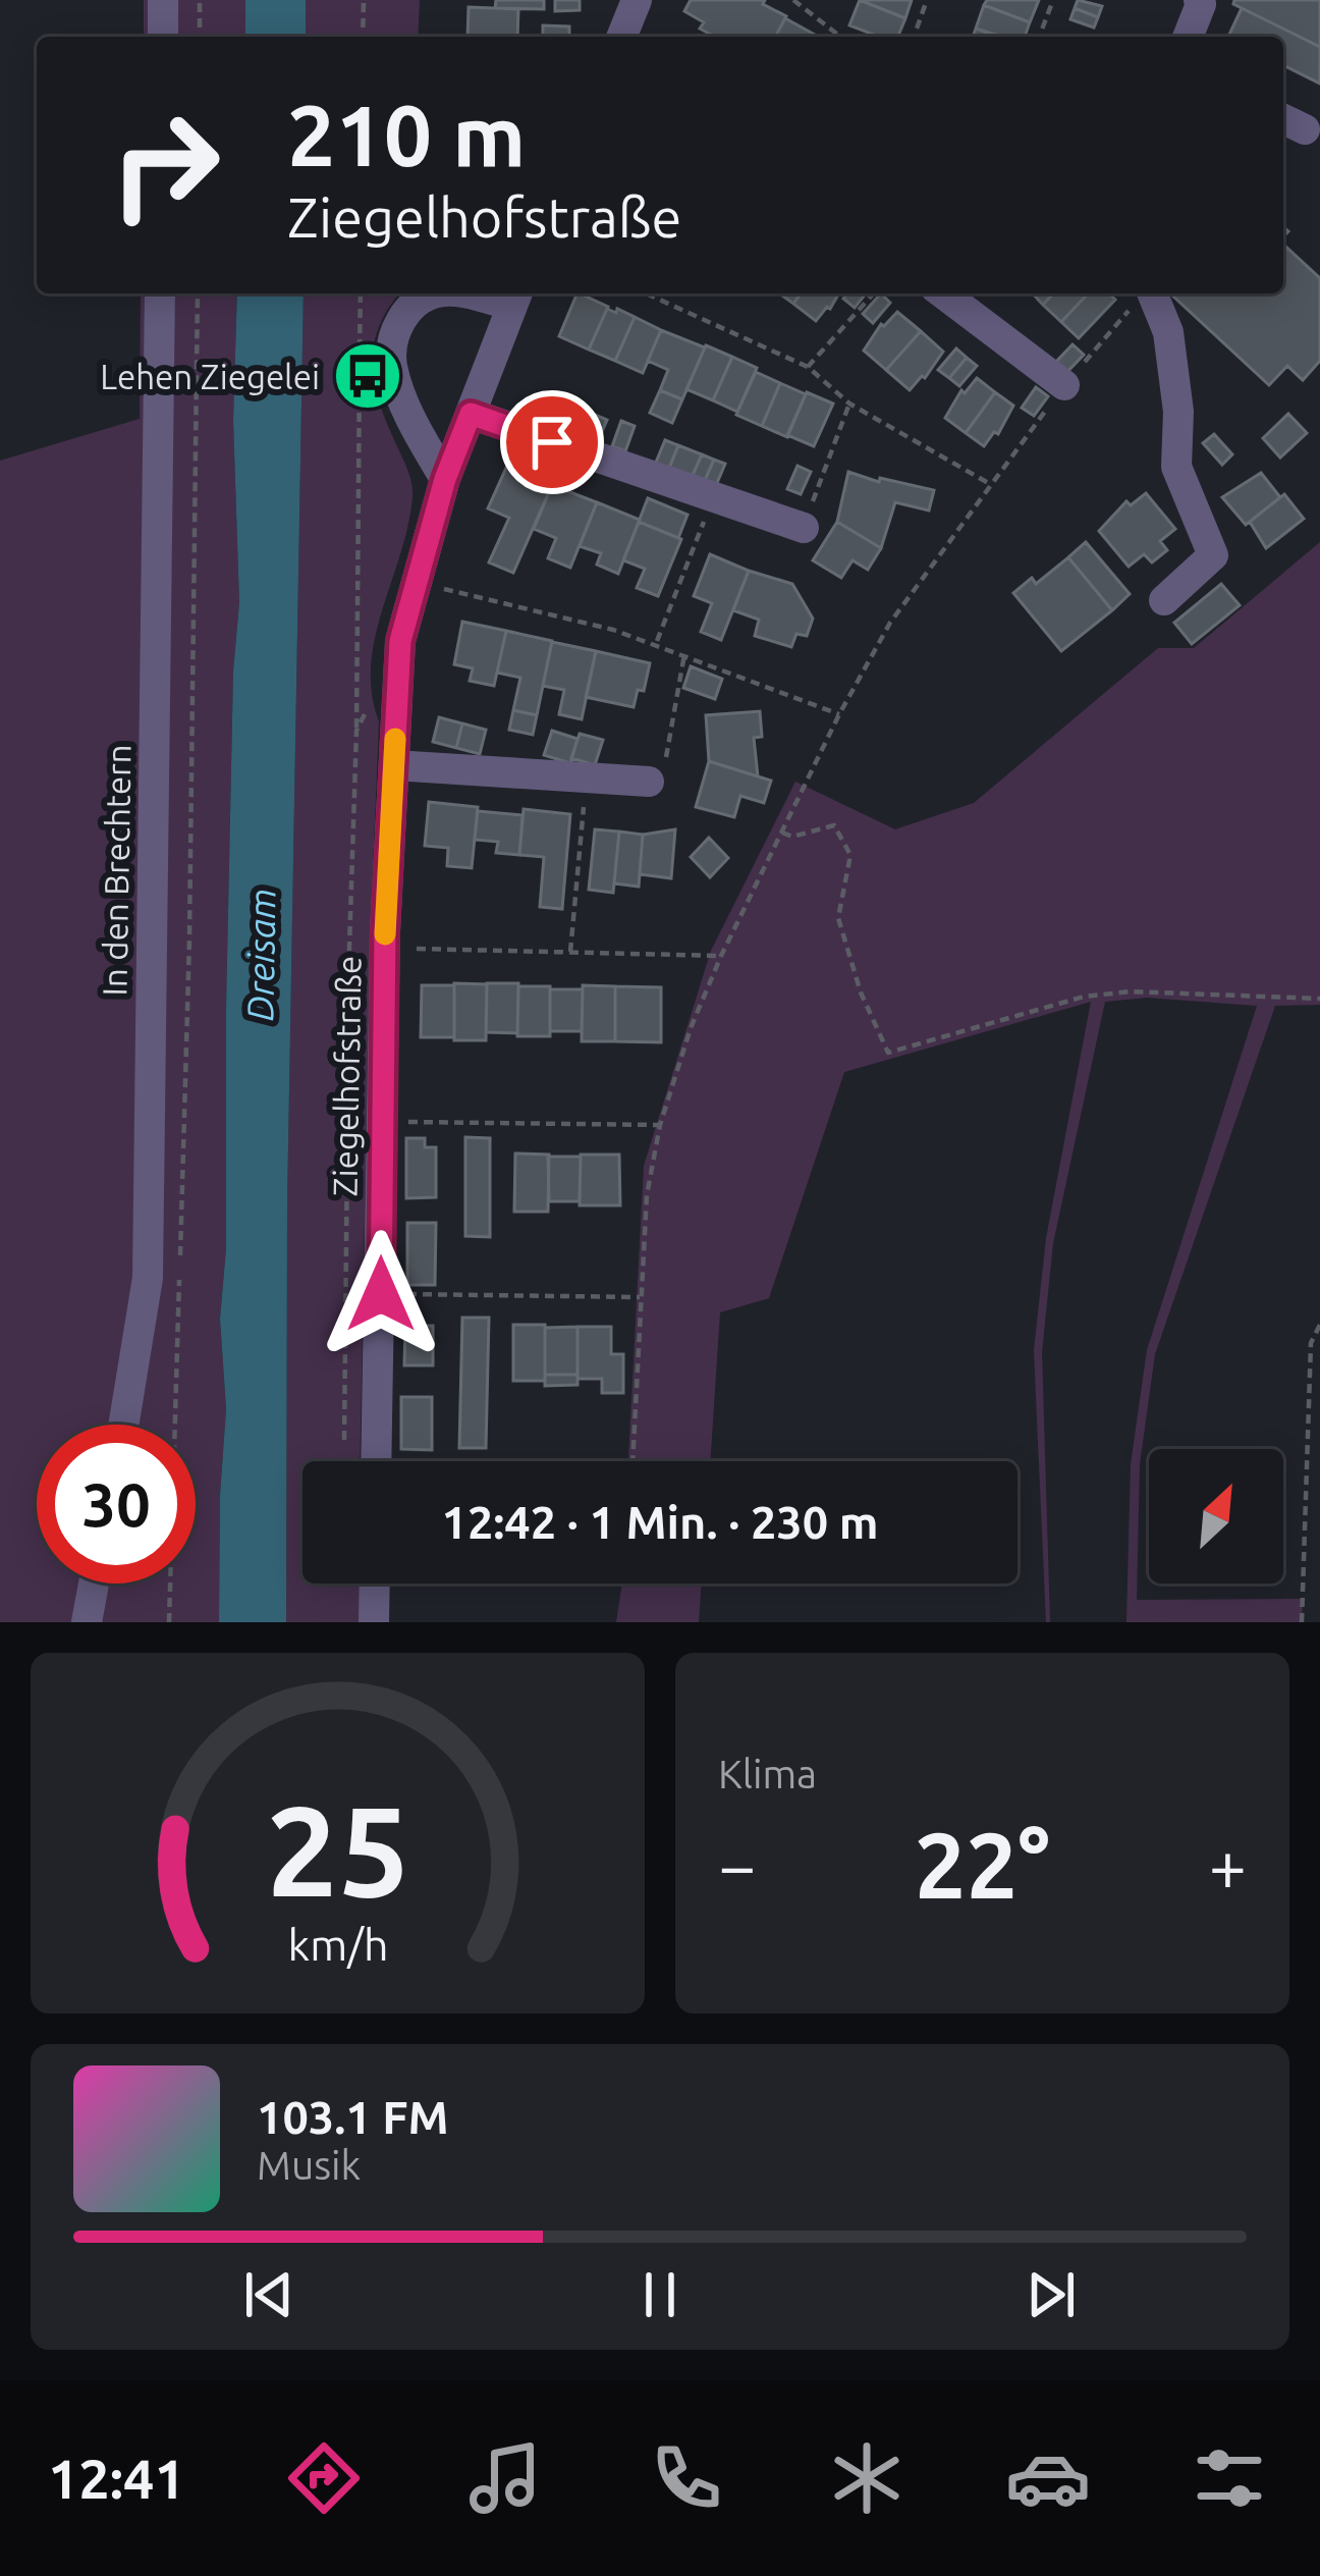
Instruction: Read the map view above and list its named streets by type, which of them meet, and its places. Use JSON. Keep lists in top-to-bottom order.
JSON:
{
  "streets": {
    "street": ["In den Brechtern", "Ziegelhofstraße"]
  },
  "water": ["Dreisam"],
  "places": {
    "bus stop": ["Lehen Ziegelei"]
  },
  "north": "top right",
  "page": {
    "turn": ["210 m", "Ziegelhofstraße"],
    "limit": "30",
    "trip": "12:42 · 1 Min. · 230 m",
    "tile": "Klima",
    "heat": ["−", "22°", "+"],
    "song": ["103.1 FM", "Musik"],
    "tabs": "12:41",
    "gauge": ["25", "km/h"]
  }
}
